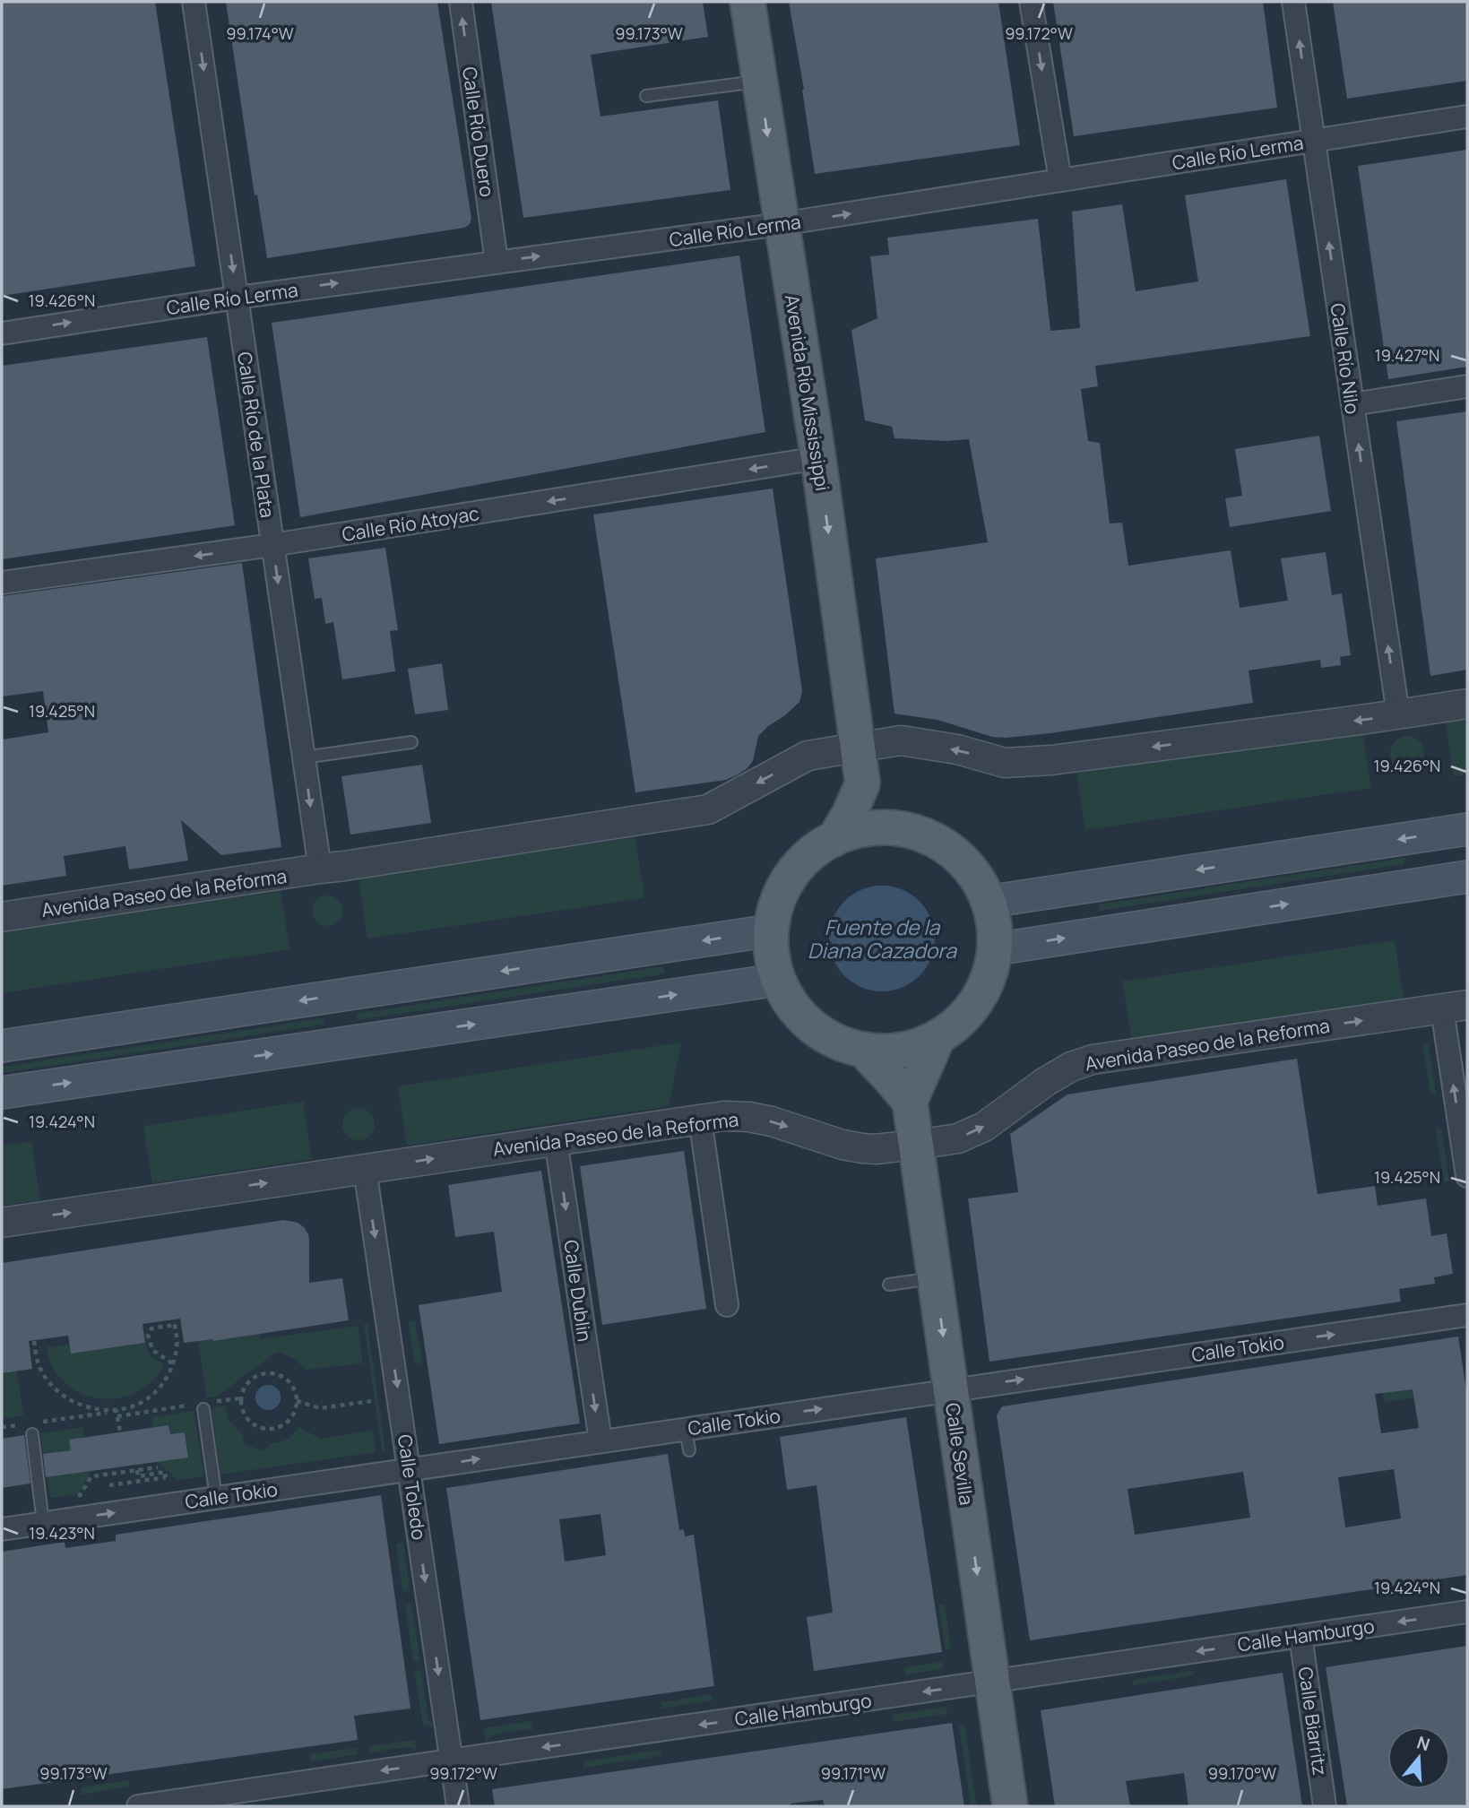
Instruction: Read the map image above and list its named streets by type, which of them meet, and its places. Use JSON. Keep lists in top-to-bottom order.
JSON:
{
  "streets": {
    "main road": ["Avenida Río Mississippi", "Calle Sevilla"],
    "street": [
      "Calle Río Duero",
      "Calle Río Lerma",
      "Calle Río Nilo",
      "Calle Río de la Plata",
      "Calle Río Atoyac",
      "Avenida Paseo de la Reforma",
      "Calle Dublin",
      "Calle Tokio",
      "Calle Toledo",
      "Calle Hamburgo",
      "Calle Biarritz"
    ]
  },
  "crossings": [
    ["Calle Río Duero", "Calle Río Lerma"],
    ["Calle Río Lerma", "Calle Río Nilo"],
    ["Calle Río Lerma", "Avenida Río Mississippi"],
    ["Calle Río Lerma", "Calle Río de la Plata"],
    ["Calle Río Nilo", "Avenida Paseo de la Reforma"],
    ["Avenida Río Mississippi", "Calle Río Atoyac"],
    ["Avenida Río Mississippi", "Avenida Paseo de la Reforma"],
    ["Calle Río de la Plata", "Calle Río Atoyac"],
    ["Calle Río de la Plata", "Avenida Paseo de la Reforma"],
    ["Avenida Paseo de la Reforma", "Calle Dublin"],
    ["Avenida Paseo de la Reforma", "Calle Sevilla"],
    ["Avenida Paseo de la Reforma", "Calle Toledo"],
    ["Calle Dublin", "Calle Tokio"],
    ["Calle Tokio", "Calle Sevilla"],
    ["Calle Tokio", "Calle Toledo"],
    ["Calle Sevilla", "Calle Hamburgo"],
    ["Calle Toledo", "Calle Hamburgo"],
    ["Calle Hamburgo", "Calle Biarritz"]
  ],
  "one_way": [
    "Calle Río Duero",
    "Calle Río Lerma",
    "Calle Río Nilo",
    "Avenida Río Mississippi",
    "Calle Río de la Plata",
    "Calle Río Atoyac",
    "Calle Tokio",
    "Calle Sevilla",
    "Calle Toledo",
    "Calle Hamburgo"
  ],
  "water": ["Fuente de la Diana Cazadora"],
  "north": "top",
  "coordinates": [
    "99.174°W",
    "99.173°W",
    "99.172°W",
    "19.426°N",
    "19.427°N",
    "19.425°N",
    "19.424°N",
    "19.423°N",
    "99.171°W",
    "99.170°W"
  ]
}
